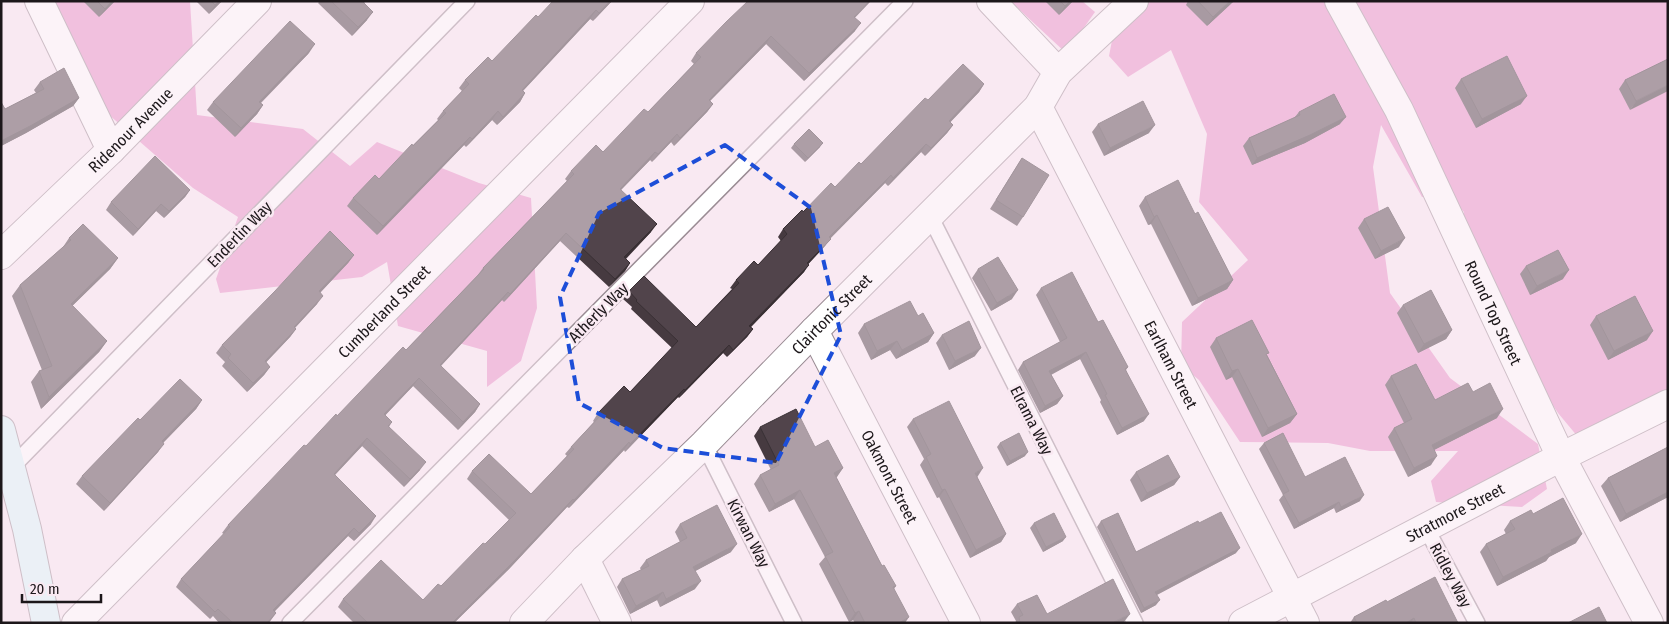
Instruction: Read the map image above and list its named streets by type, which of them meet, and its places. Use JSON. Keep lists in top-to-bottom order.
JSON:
{
  "streets": {
    "street": [
      "Ridenour Avenue",
      "Cumberland Street",
      "Round Top Street",
      "Clairtonic Street",
      "Earlham Street",
      "Oakmont Street",
      "Stratmore Street"
    ],
    "lane": [
      "Enderlin Way",
      "Atherly Way",
      "Elrama Way",
      "Kirwan Way",
      "Ridley Way"
    ]
  },
  "crossings": [
    ["Round Top Street", "Stratmore Street"],
    ["Clairtonic Street", "Earlham Street"],
    ["Clairtonic Street", "Elrama Way"],
    ["Clairtonic Street", "Oakmont Street"],
    ["Clairtonic Street", "Kirwan Way"],
    ["Earlham Street", "Stratmore Street"],
    ["Stratmore Street", "Ridley Way"]
  ],
  "scale_bar": "20 m"
}
